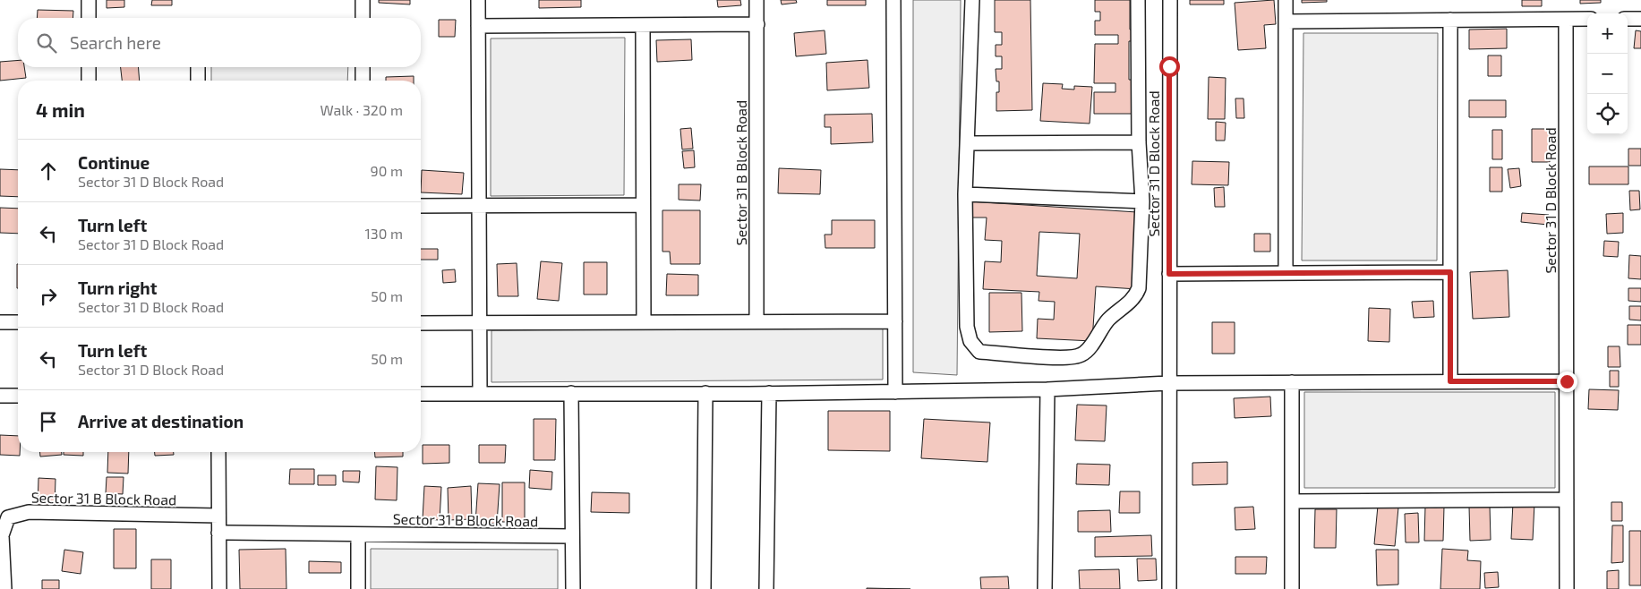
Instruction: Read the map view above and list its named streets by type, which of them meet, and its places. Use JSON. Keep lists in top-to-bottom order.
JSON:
{
  "streets": {
    "street": ["Sector 31 D Block Road", "Sector 31 B Block Road"]
  },
  "page": {
    "map_buttons": ["+", "−"],
    "search": "Search here",
    "heading": ["4 min", "Walk · 320 m"],
    "list": [
      ["Continue", "Sector 31 D Block Road", "90 m"],
      ["Turn left", "Sector 31 D Block Road", "130 m"],
      ["Turn right", "Sector 31 D Block Road", "50 m"],
      ["Turn left", "Sector 31 D Block Road", "50 m"],
      "Arrive at destination"
    ]
  }
}
